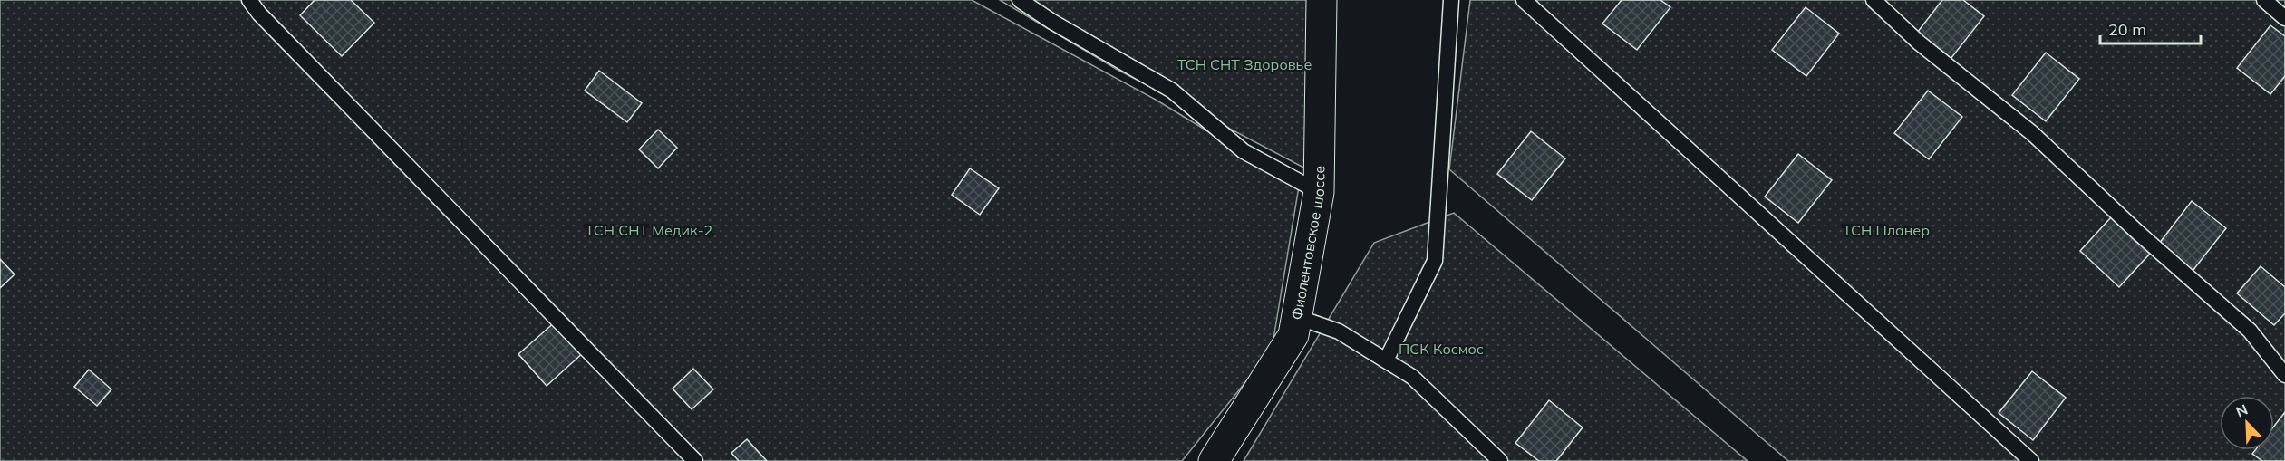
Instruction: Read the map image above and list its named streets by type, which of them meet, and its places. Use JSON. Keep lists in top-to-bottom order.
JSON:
{
  "streets": {
    "main road": ["Фиолентовское шоссе"]
  },
  "parks": [
    "ТСН СНТ Здоровье",
    "ТСН СНТ Медик-2",
    "ТСН Планер",
    "ПСК Космос"
  ],
  "scale_bar": "20 m",
  "north": "top left"
}
